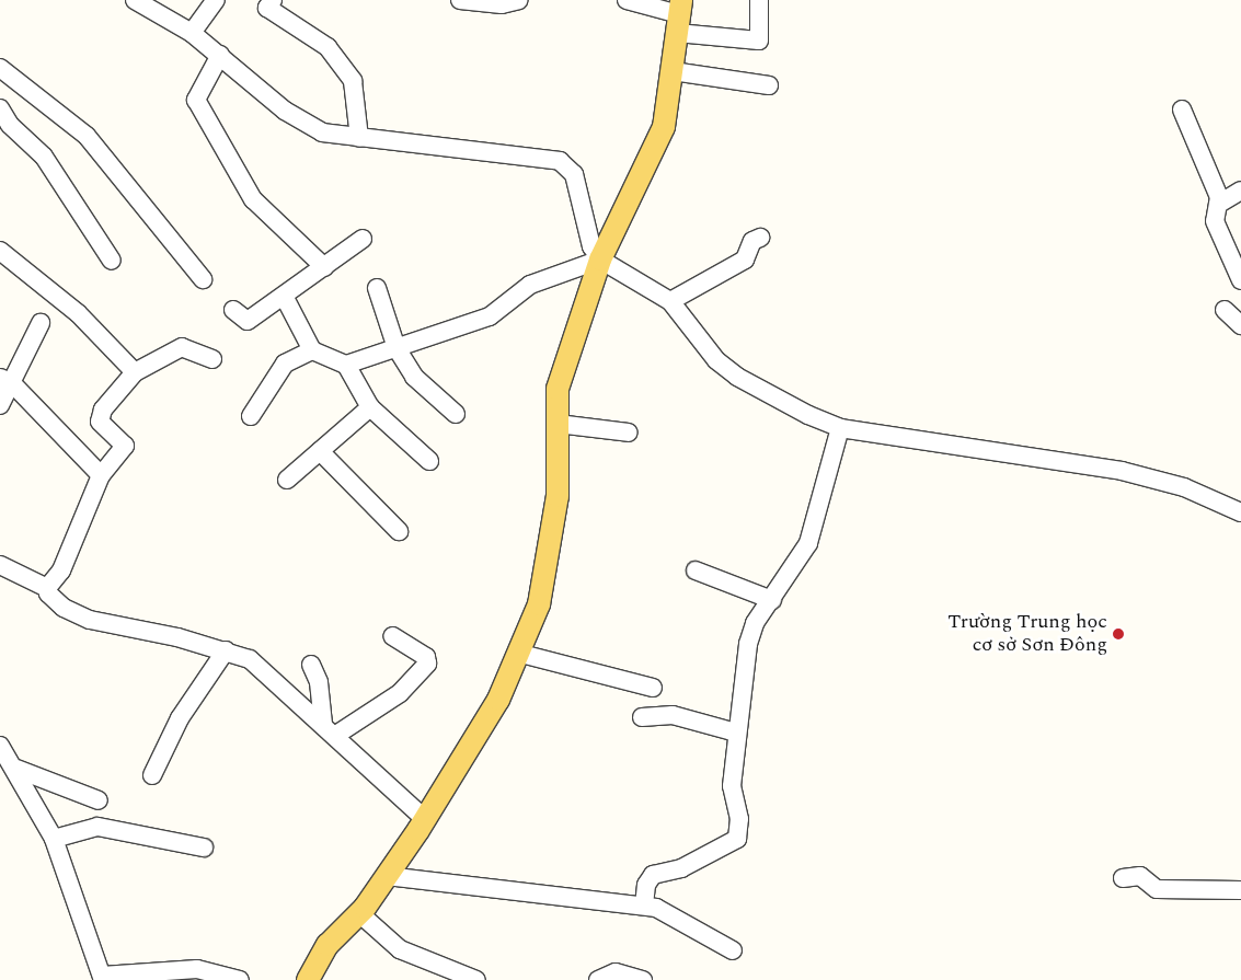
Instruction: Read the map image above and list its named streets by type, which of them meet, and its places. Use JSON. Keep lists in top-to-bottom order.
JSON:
{
  "places": ["Trường Trung học cơ sở Sơn Đông"]
}
